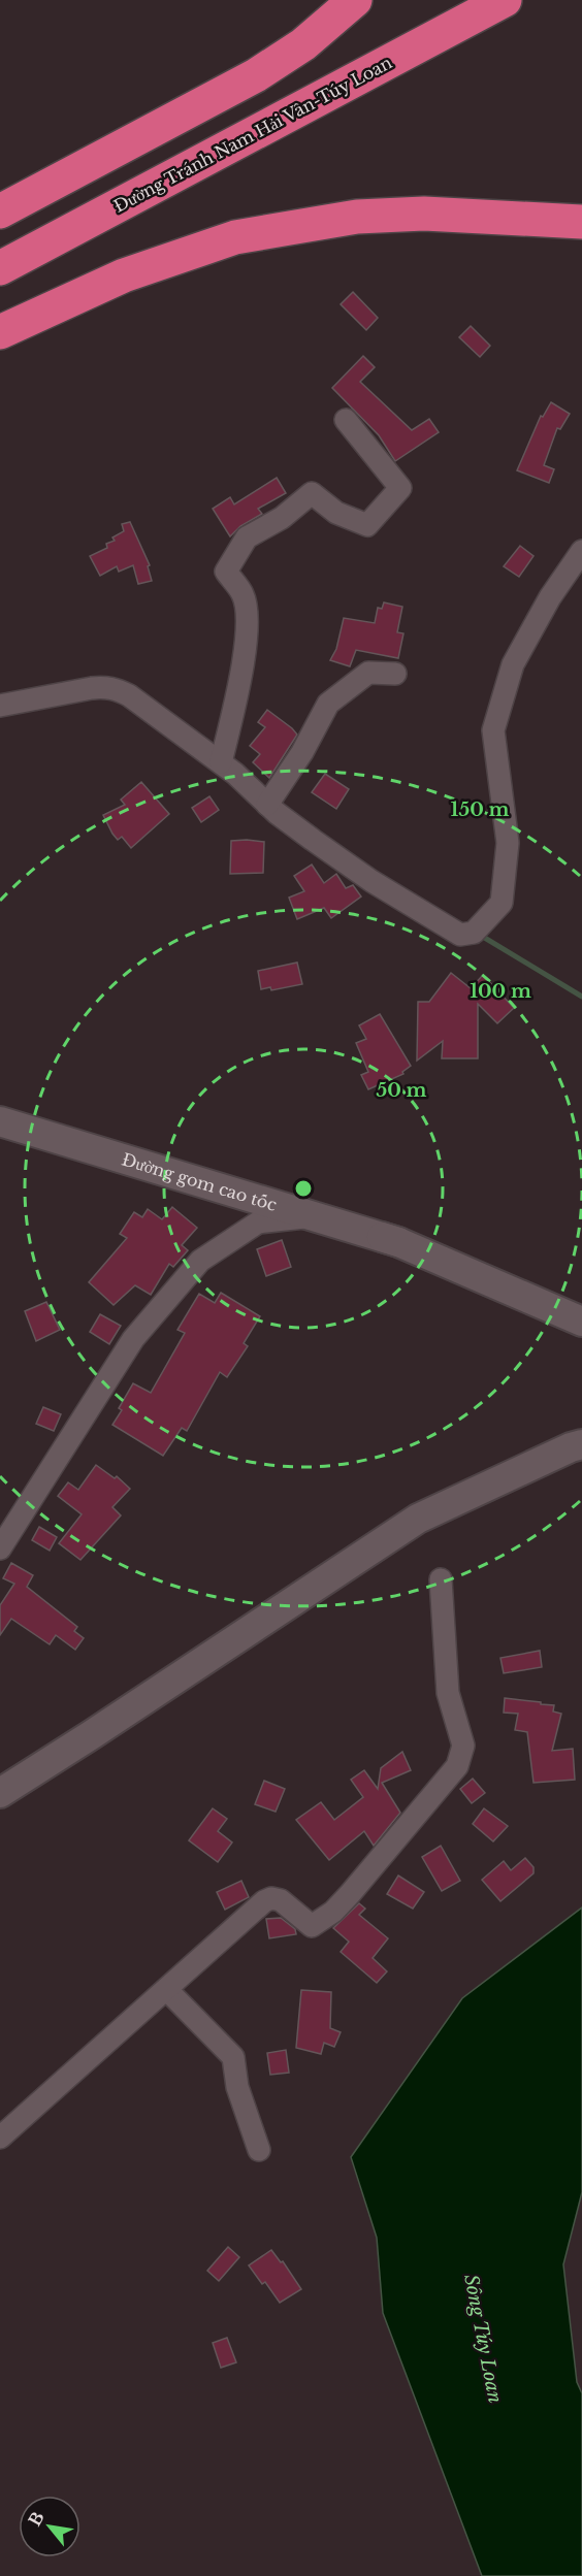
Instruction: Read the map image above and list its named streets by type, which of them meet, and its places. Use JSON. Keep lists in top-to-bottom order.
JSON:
{
  "streets": {
    "highway": ["Đường Tránh Nam Hải Vân-Túy Loan"],
    "main road": ["Đường gom cao tốc"]
  },
  "water": ["Sông Túy Loan"],
  "north": "top left",
  "rings": ["150 m", "100 m", "50 m"]
}
